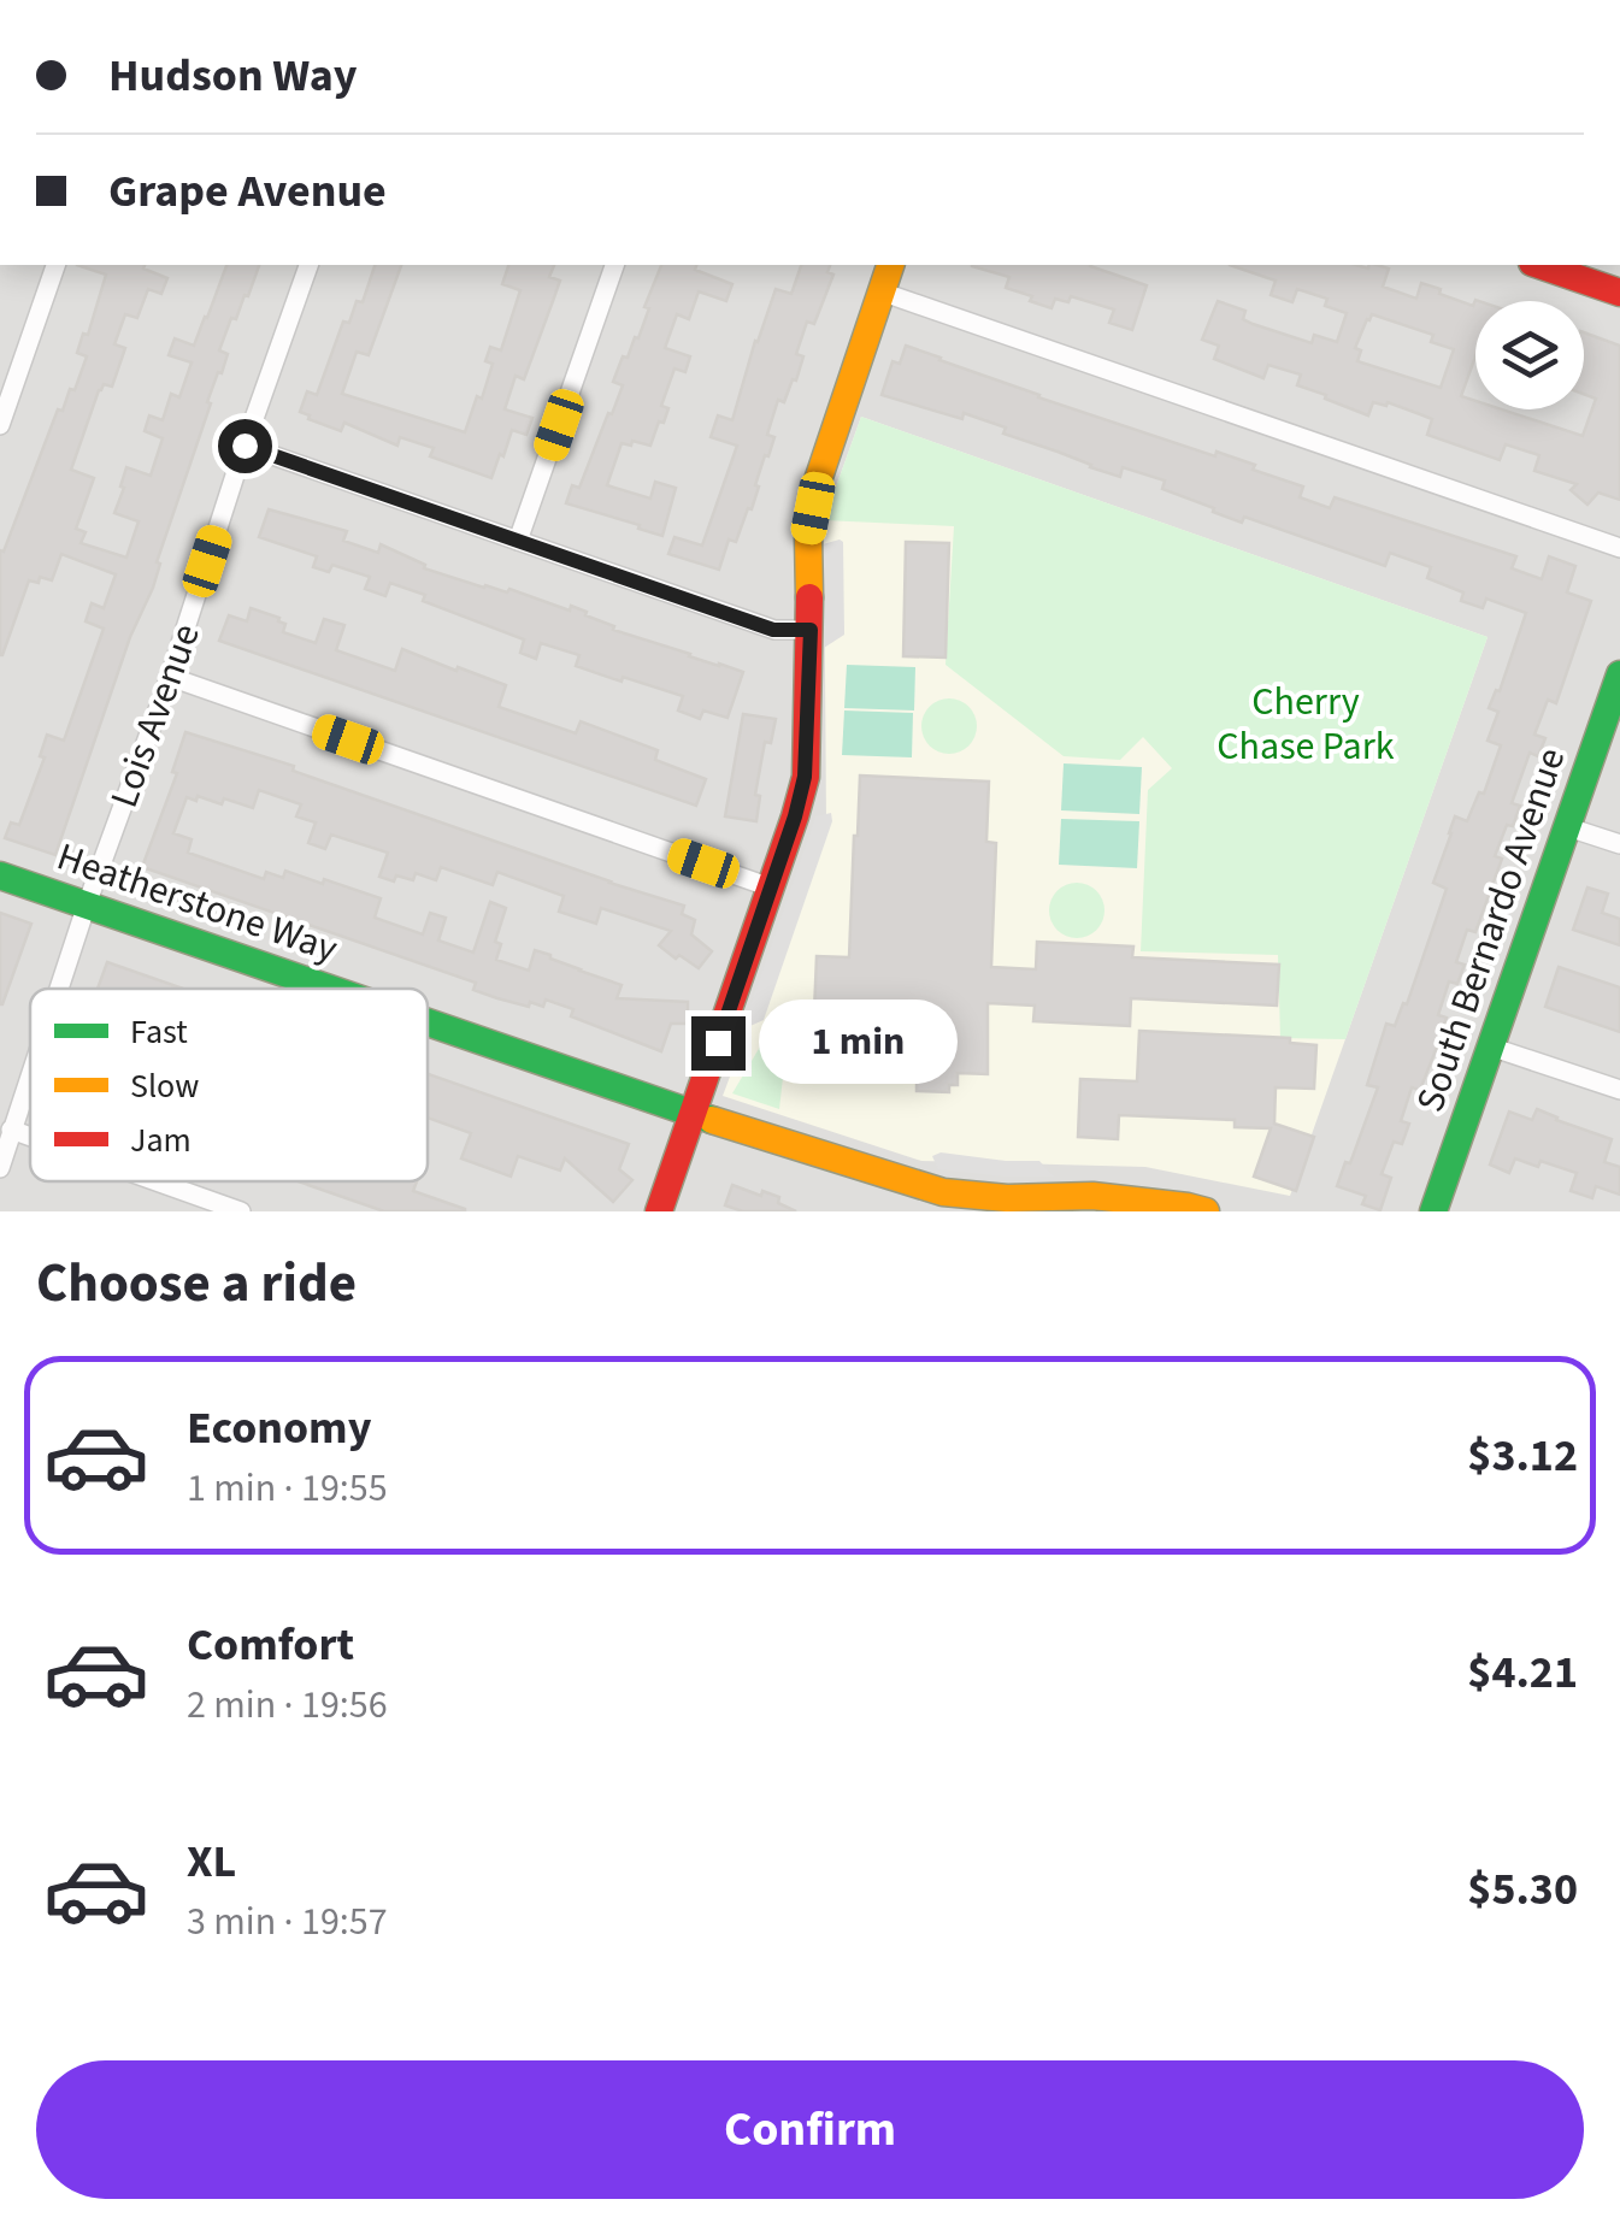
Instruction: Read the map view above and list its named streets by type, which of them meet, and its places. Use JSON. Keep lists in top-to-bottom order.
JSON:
{
  "streets": {
    "street": ["Lois Avenue", "Heatherstone Way", "South Bernardo Avenue"]
  },
  "crossings": [
    ["Lois Avenue", "Heatherstone Way"]
  ],
  "parks": ["Cherry Chase Park"],
  "legend": ["Fast", "Slow", "Jam"],
  "page": {
    "banner": ["Hudson Way", "Grape Avenue"],
    "bubble": "1 min",
    "heading": "Choose a ride",
    "list": [
      {
        "name": "Economy",
        "note": "1 min · 19:55",
        "value": "$3.12"
      },
      {
        "name": "Comfort",
        "note": "2 min · 19:56",
        "value": "$4.21"
      },
      {
        "name": "XL",
        "note": "3 min · 19:57",
        "value": "$5.30"
      }
    ],
    "buttons": "Confirm"
  }
}
